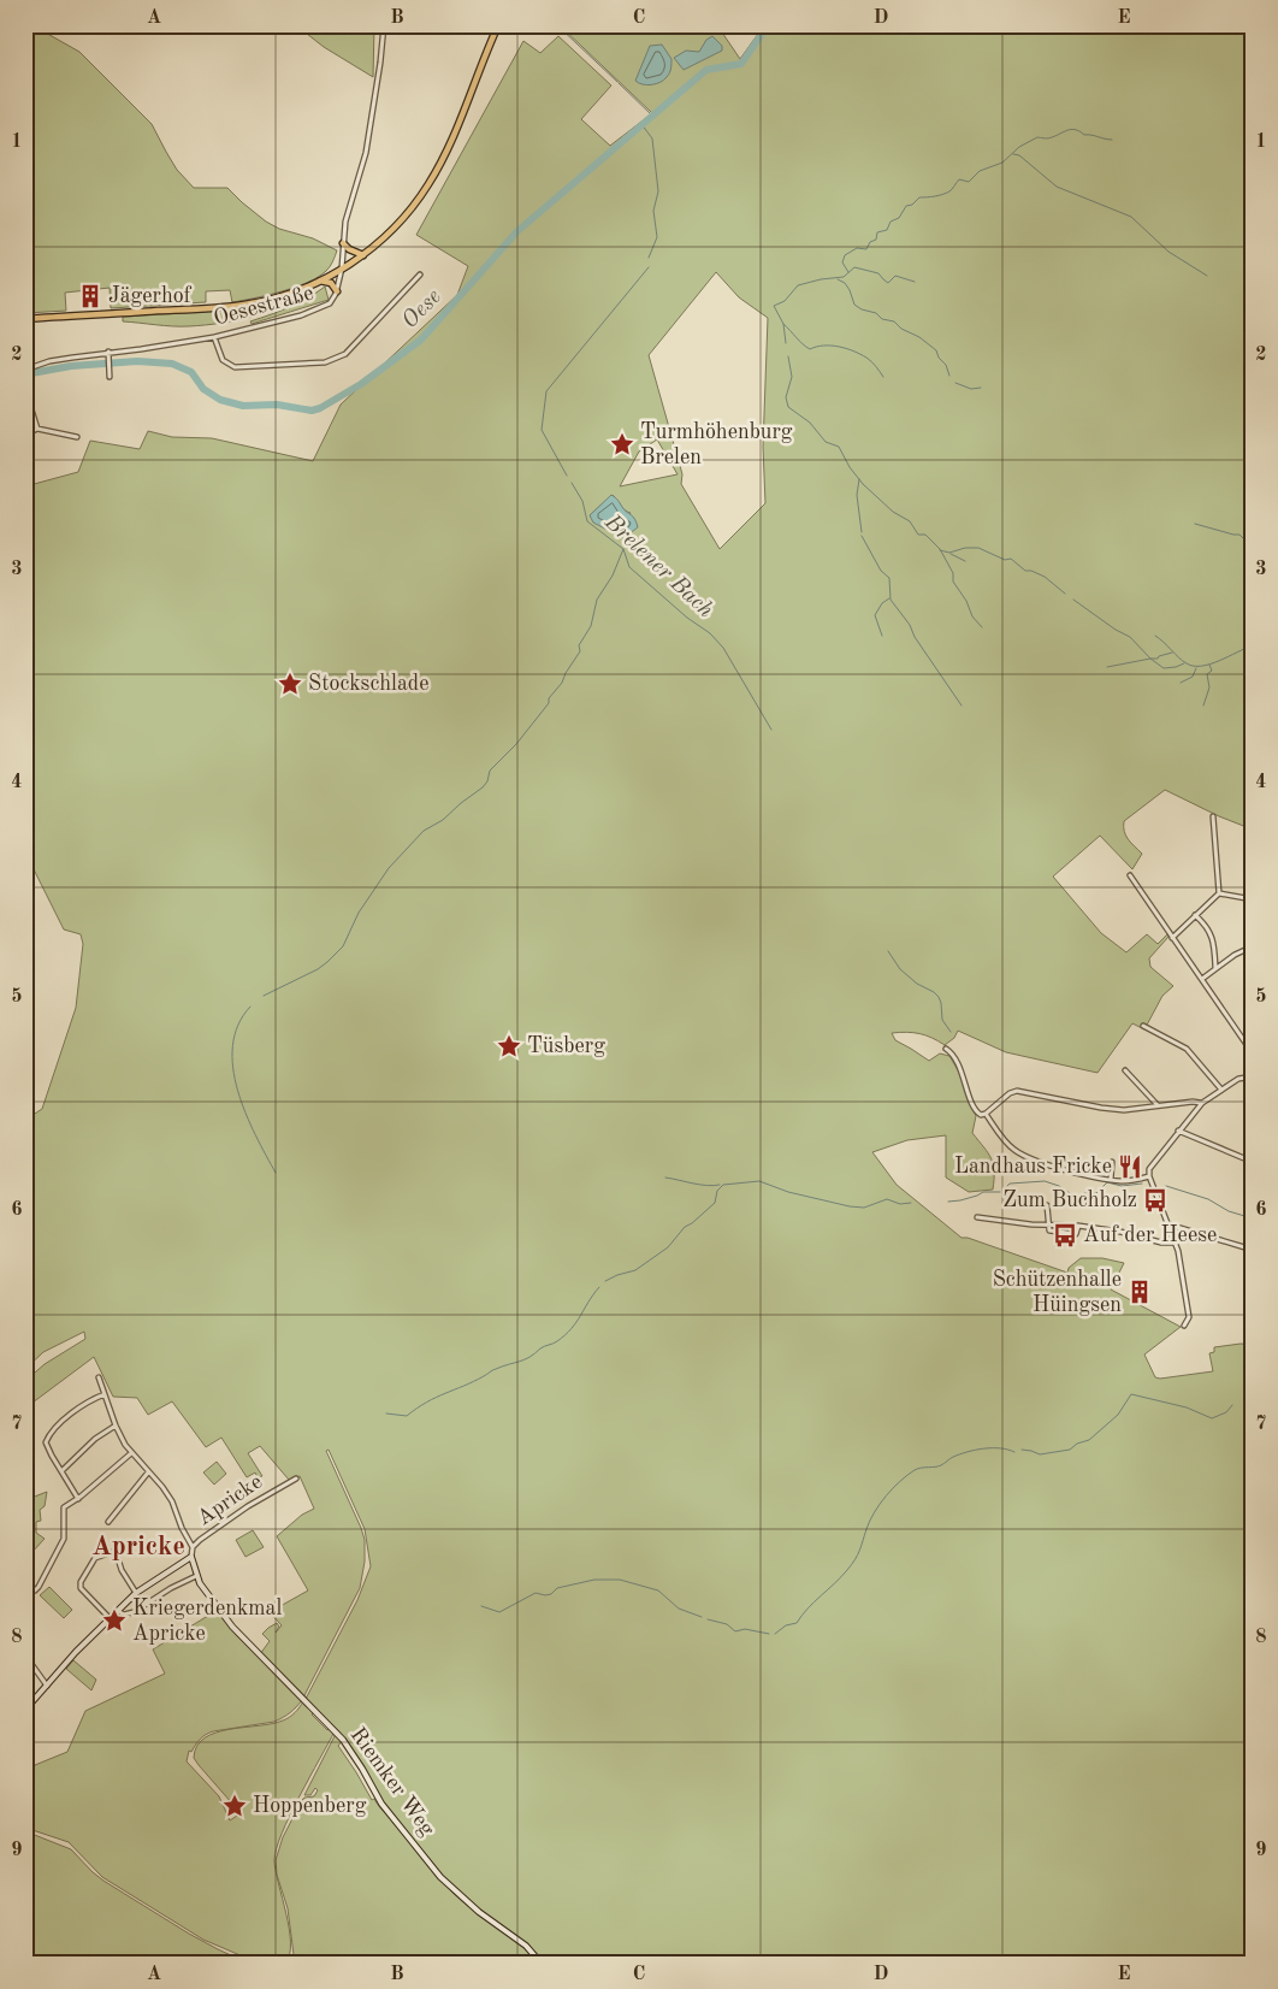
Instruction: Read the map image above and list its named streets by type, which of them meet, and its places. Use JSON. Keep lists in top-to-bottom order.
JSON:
{
  "streets": {
    "street": ["Oesestraße", "Apricke", "Riemker Weg"]
  },
  "crossings": [
    ["Apricke", "Riemker Weg"]
  ],
  "districts": ["Apricke"],
  "water": ["Oese", "Brelener Bach"],
  "places": {
    "building": ["Jägerhof", "Schützenhalle Hüingsen"],
    "place": [
      "Turmhöhenburg Brelen",
      "Stockschlade",
      "Tüsberg",
      "Kriegerdenkmal Apricke",
      "Hoppenberg"
    ],
    "restaurant": ["Landhaus Fricke"],
    "bus stop": ["Zum Buchholz", "Auf der Heese"]
  },
  "grid": {
    "columns": [
      "A",
      "B",
      "C",
      "D",
      "E"
    ],
    "rows": [
      "1",
      "2",
      "3",
      "4",
      "5",
      "6",
      "7",
      "8",
      "9"
    ]
  }
}
